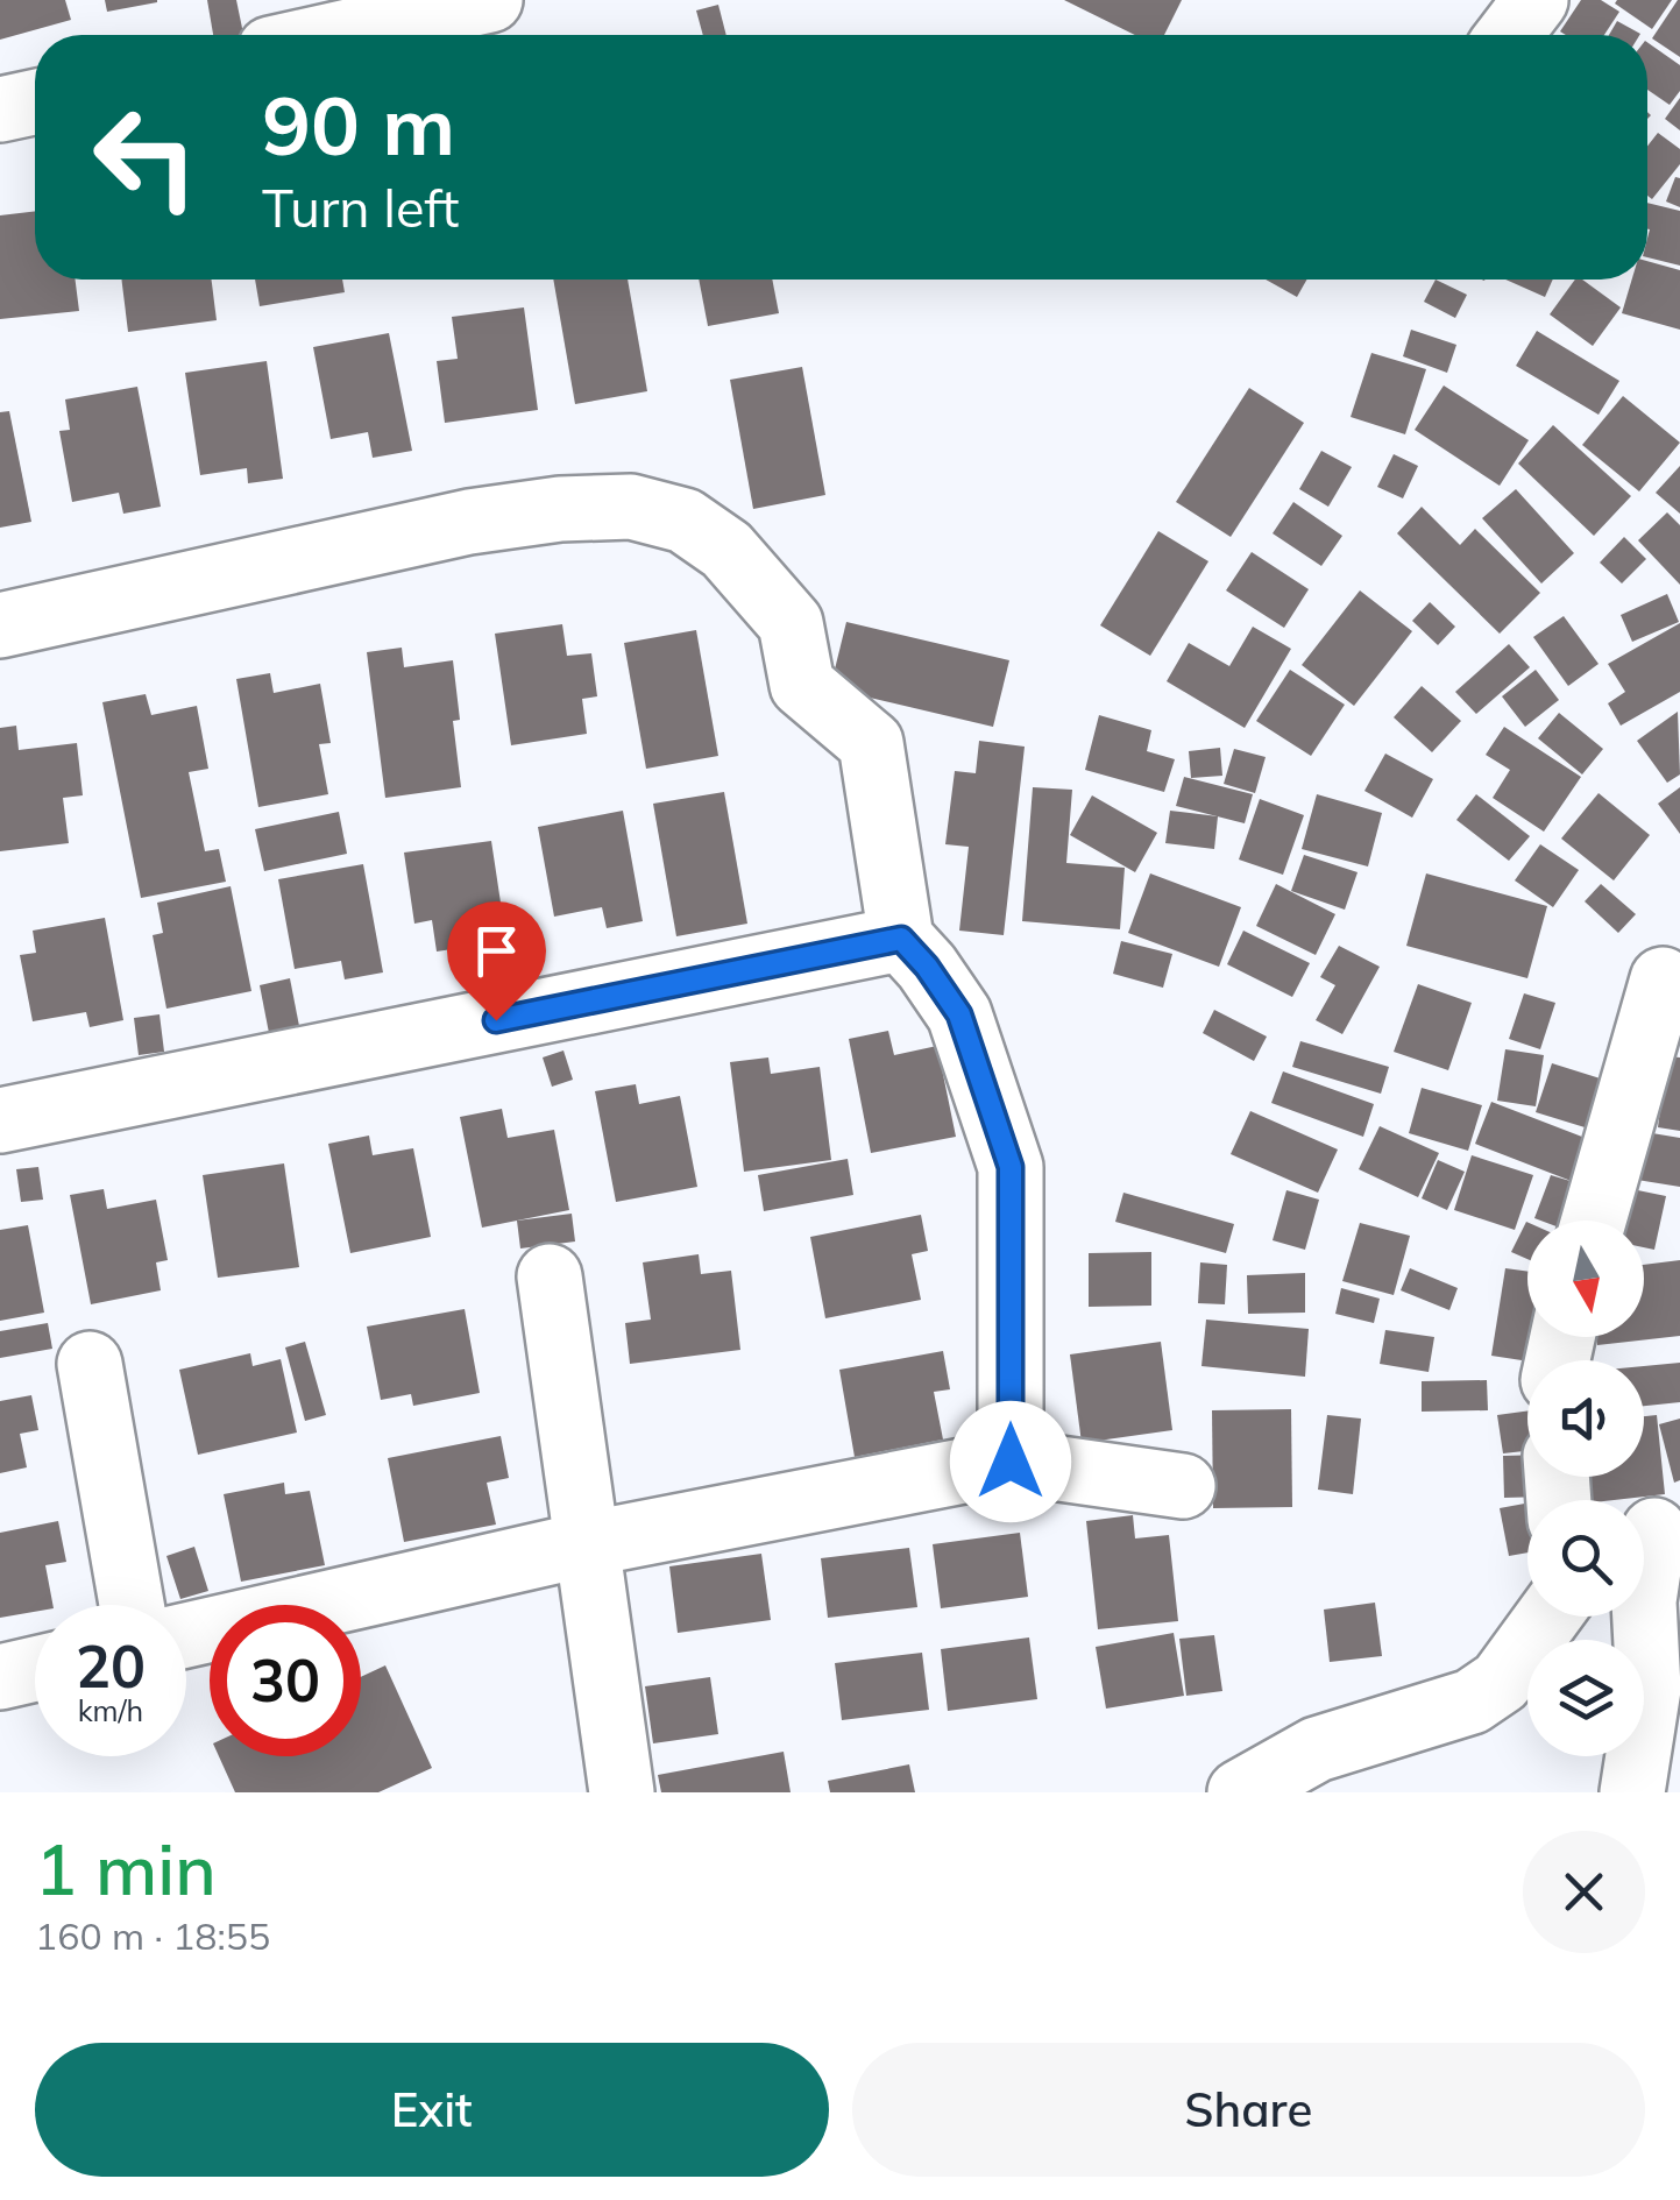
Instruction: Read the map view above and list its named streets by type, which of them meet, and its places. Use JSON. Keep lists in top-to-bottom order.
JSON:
{
  "north": "bottom",
  "page": {
    "turn": ["90 m", "Turn left"],
    "speed": "20 km/h",
    "limit": "30",
    "heading": ["1 min", "160 m · 18:55"],
    "buttons": ["Exit", "Share"]
  }
}
